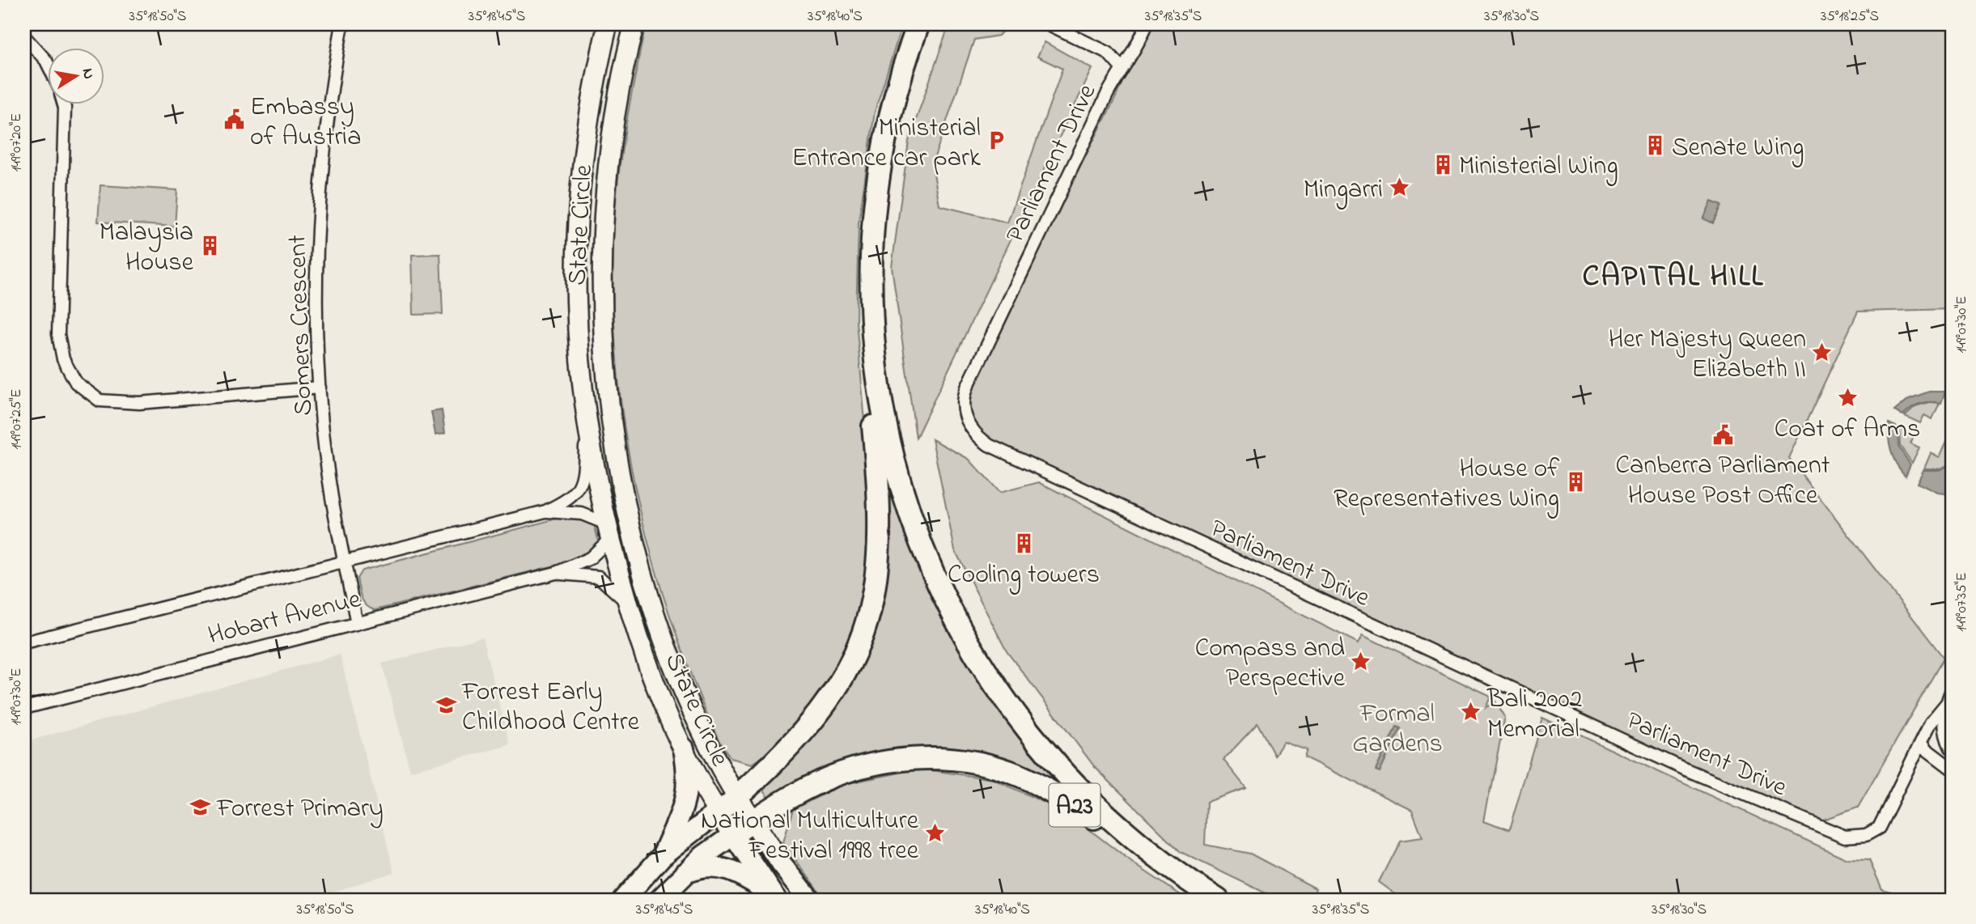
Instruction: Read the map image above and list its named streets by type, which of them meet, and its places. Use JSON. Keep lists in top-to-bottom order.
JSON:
{
  "streets": {
    "highway": ["State Circle", "A23"],
    "street": ["Parliament Drive", "Somers Crescent", "Hobart Avenue"]
  },
  "crossings": [
    ["State Circle", "Hobart Avenue"],
    ["State Circle", "A23"],
    ["Somers Crescent", "Hobart Avenue"]
  ],
  "districts": ["CAPITAL HILL"],
  "parks": ["Formal Gardens"],
  "places": {
    "public building": ["Embassy of Austria", "Canberra Parliament House Post Office"],
    "parking": ["Ministerial Entrance car park"],
    "building": [
      "Senate Wing",
      "Ministerial Wing",
      "Malaysia House",
      "House of Representatives Wing",
      "Cooling towers"
    ],
    "place": [
      "Mingarri",
      "Her Majesty Queen Elizabeth II",
      "Coat of Arms",
      "Compass and Perspective",
      "Bali 2002 Memorial",
      "National Multiculture Festival 1998 tree"
    ],
    "school or university": ["Forrest Early Childhood Centre", "Forrest Primary"]
  },
  "north": "right",
  "coordinates": [
    "35°18'50\"S",
    "35°18'45\"S",
    "35°18'40\"S",
    "35°18'35\"S",
    "35°18'30\"S",
    "35°18'25\"S",
    "149°07'20\"E",
    "149°07'30\"E",
    "149°07'25\"E",
    "149°07'35\"E"
  ]
}
